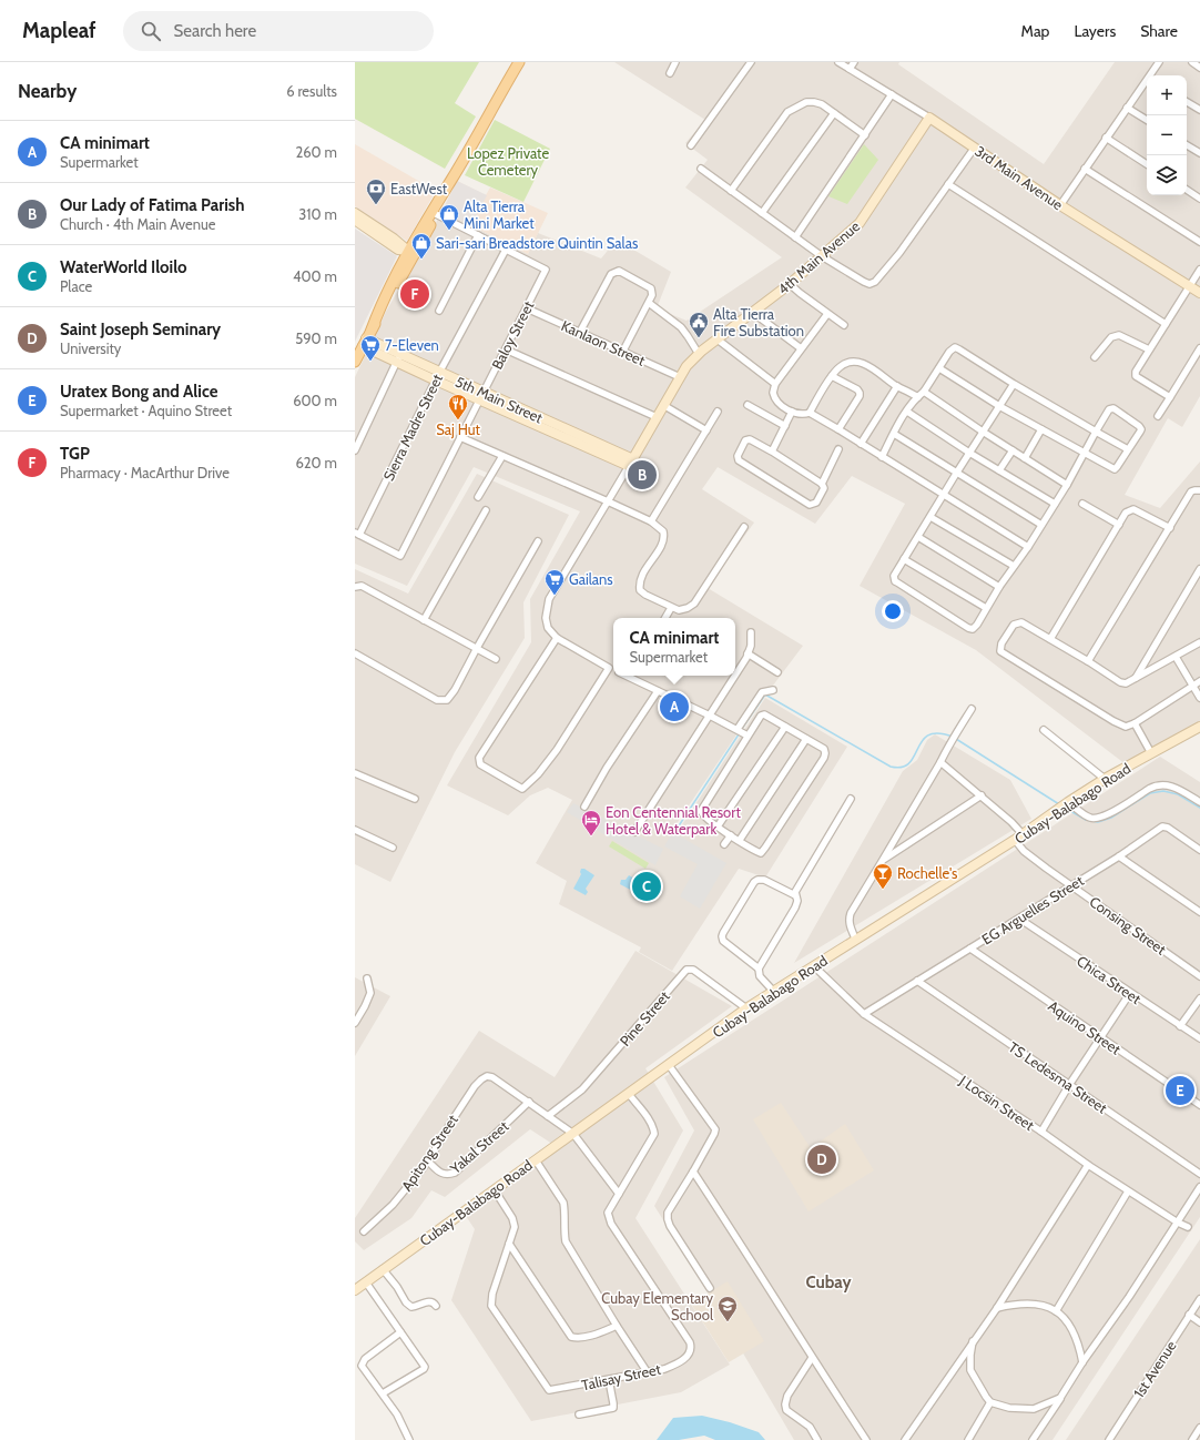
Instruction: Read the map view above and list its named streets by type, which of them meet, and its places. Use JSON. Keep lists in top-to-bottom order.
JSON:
{
  "streets": {
    "main road": [
      "3rd Main Avenue",
      "4th Main Avenue",
      "5th Main Street",
      "Cubay-Balabago Road"
    ],
    "street": [
      "Baloy Street",
      "Kanlaon Street",
      "Sierra Madre Street",
      "EG Arguelles Street",
      "Consing Street",
      "Chica Street",
      "Pine Street",
      "Aquino Street",
      "TS Ledesma Street",
      "J Locsin Street",
      "Yakal Street",
      "Apitong Street",
      "1st Avenue",
      "Talisay Street"
    ]
  },
  "crossings": [
    ["3rd Main Avenue", "4th Main Avenue"],
    ["4th Main Avenue", "Kanlaon Street"],
    ["4th Main Avenue", "5th Main Street"],
    ["Baloy Street", "Kanlaon Street"],
    ["Baloy Street", "5th Main Street"],
    ["Baloy Street", "Sierra Madre Street"],
    ["5th Main Street", "Sierra Madre Street"],
    ["Cubay-Balabago Road", "Consing Street"],
    ["Cubay-Balabago Road", "Pine Street"],
    ["Cubay-Balabago Road", "J Locsin Street"],
    ["EG Arguelles Street", "Consing Street"],
    ["EG Arguelles Street", "Chica Street"],
    ["EG Arguelles Street", "Aquino Street"],
    ["EG Arguelles Street", "TS Ledesma Street"],
    ["EG Arguelles Street", "J Locsin Street"],
    ["Yakal Street", "Apitong Street"]
  ],
  "districts": ["Cubay"],
  "parks": ["Lopez Private Cemetery"],
  "places": {
    "bank": ["EastWest"],
    "shop": ["Alta Tierra Mini Market", "Sari-sari Breadstore Quintin Salas"],
    "public building": ["Alta Tierra Fire Substation"],
    "supermarket": ["7-Eleven", "Gailans"],
    "restaurant": ["Saj Hut"],
    "hotel": ["Eon Centennial Resort Hotel & Waterpark"],
    "bar": ["Rochelle's"],
    "school or university": ["Cubay Elementary School"]
  },
  "page": {
    "header": "Mapleaf",
    "search": "Search here",
    "nav": ["Map", "Layers", "Share"],
    "heading": ["Nearby", "6 results"],
    "map_buttons": ["+", "−"],
    "list": [
      {
        "mark": "A",
        "name": "CA minimart",
        "note": "Supermarket",
        "value": "260 m"
      },
      {
        "mark": "B",
        "name": "Our Lady of Fatima Parish",
        "note": "Church · 4th Main Avenue",
        "value": "310 m"
      },
      {
        "mark": "C",
        "name": "WaterWorld Iloilo",
        "note": "Place",
        "value": "400 m"
      },
      {
        "mark": "D",
        "name": "Saint Joseph Seminary",
        "note": "University",
        "value": "590 m"
      },
      {
        "mark": "E",
        "name": "Uratex Bong and Alice",
        "note": "Supermarket · Aquino Street",
        "value": "600 m"
      },
      {
        "mark": "F",
        "name": "TGP",
        "note": "Pharmacy · MacArthur Drive",
        "value": "620 m"
      }
    ],
    "pins": [
      "F",
      "B",
      "A",
      "C",
      "E",
      "D"
    ],
    "popup": ["CA minimart", "Supermarket"]
  }
}
